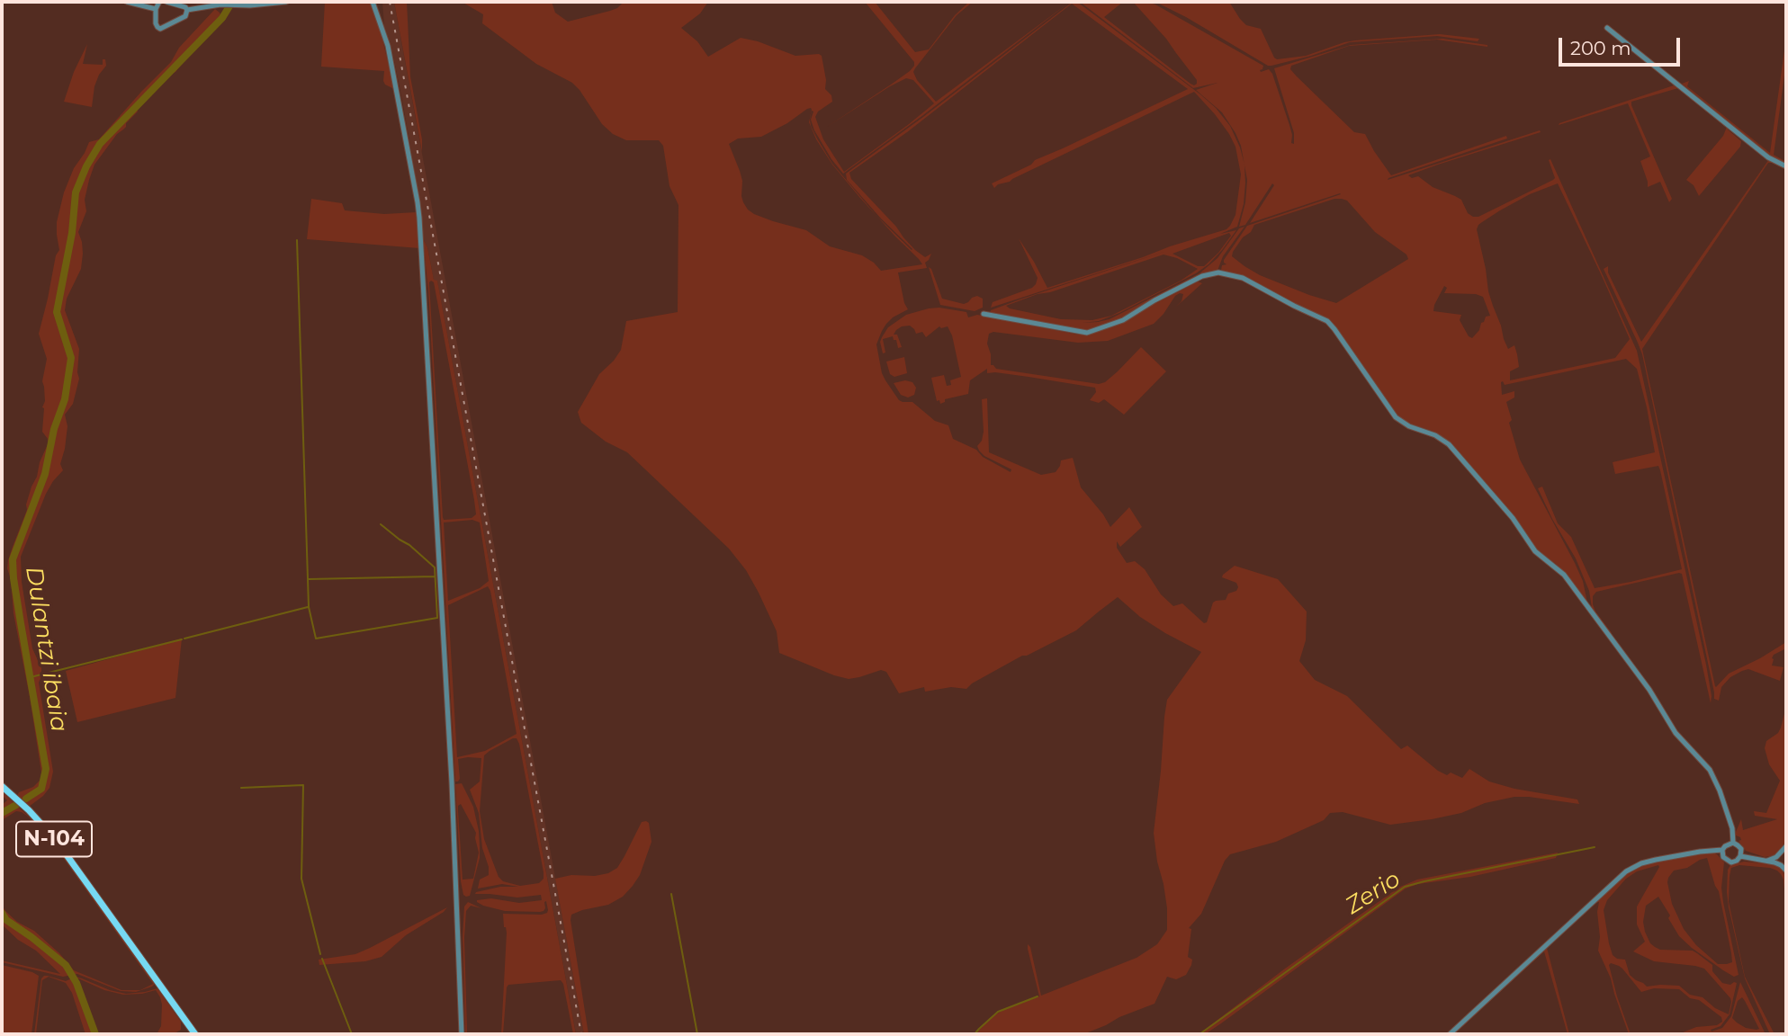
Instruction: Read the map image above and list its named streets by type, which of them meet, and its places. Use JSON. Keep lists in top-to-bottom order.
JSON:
{
  "streets": {
    "main road": ["N-104"]
  },
  "water": ["Dulantzi ibaia", "Zerio"],
  "scale_bar": "200 m"
}
